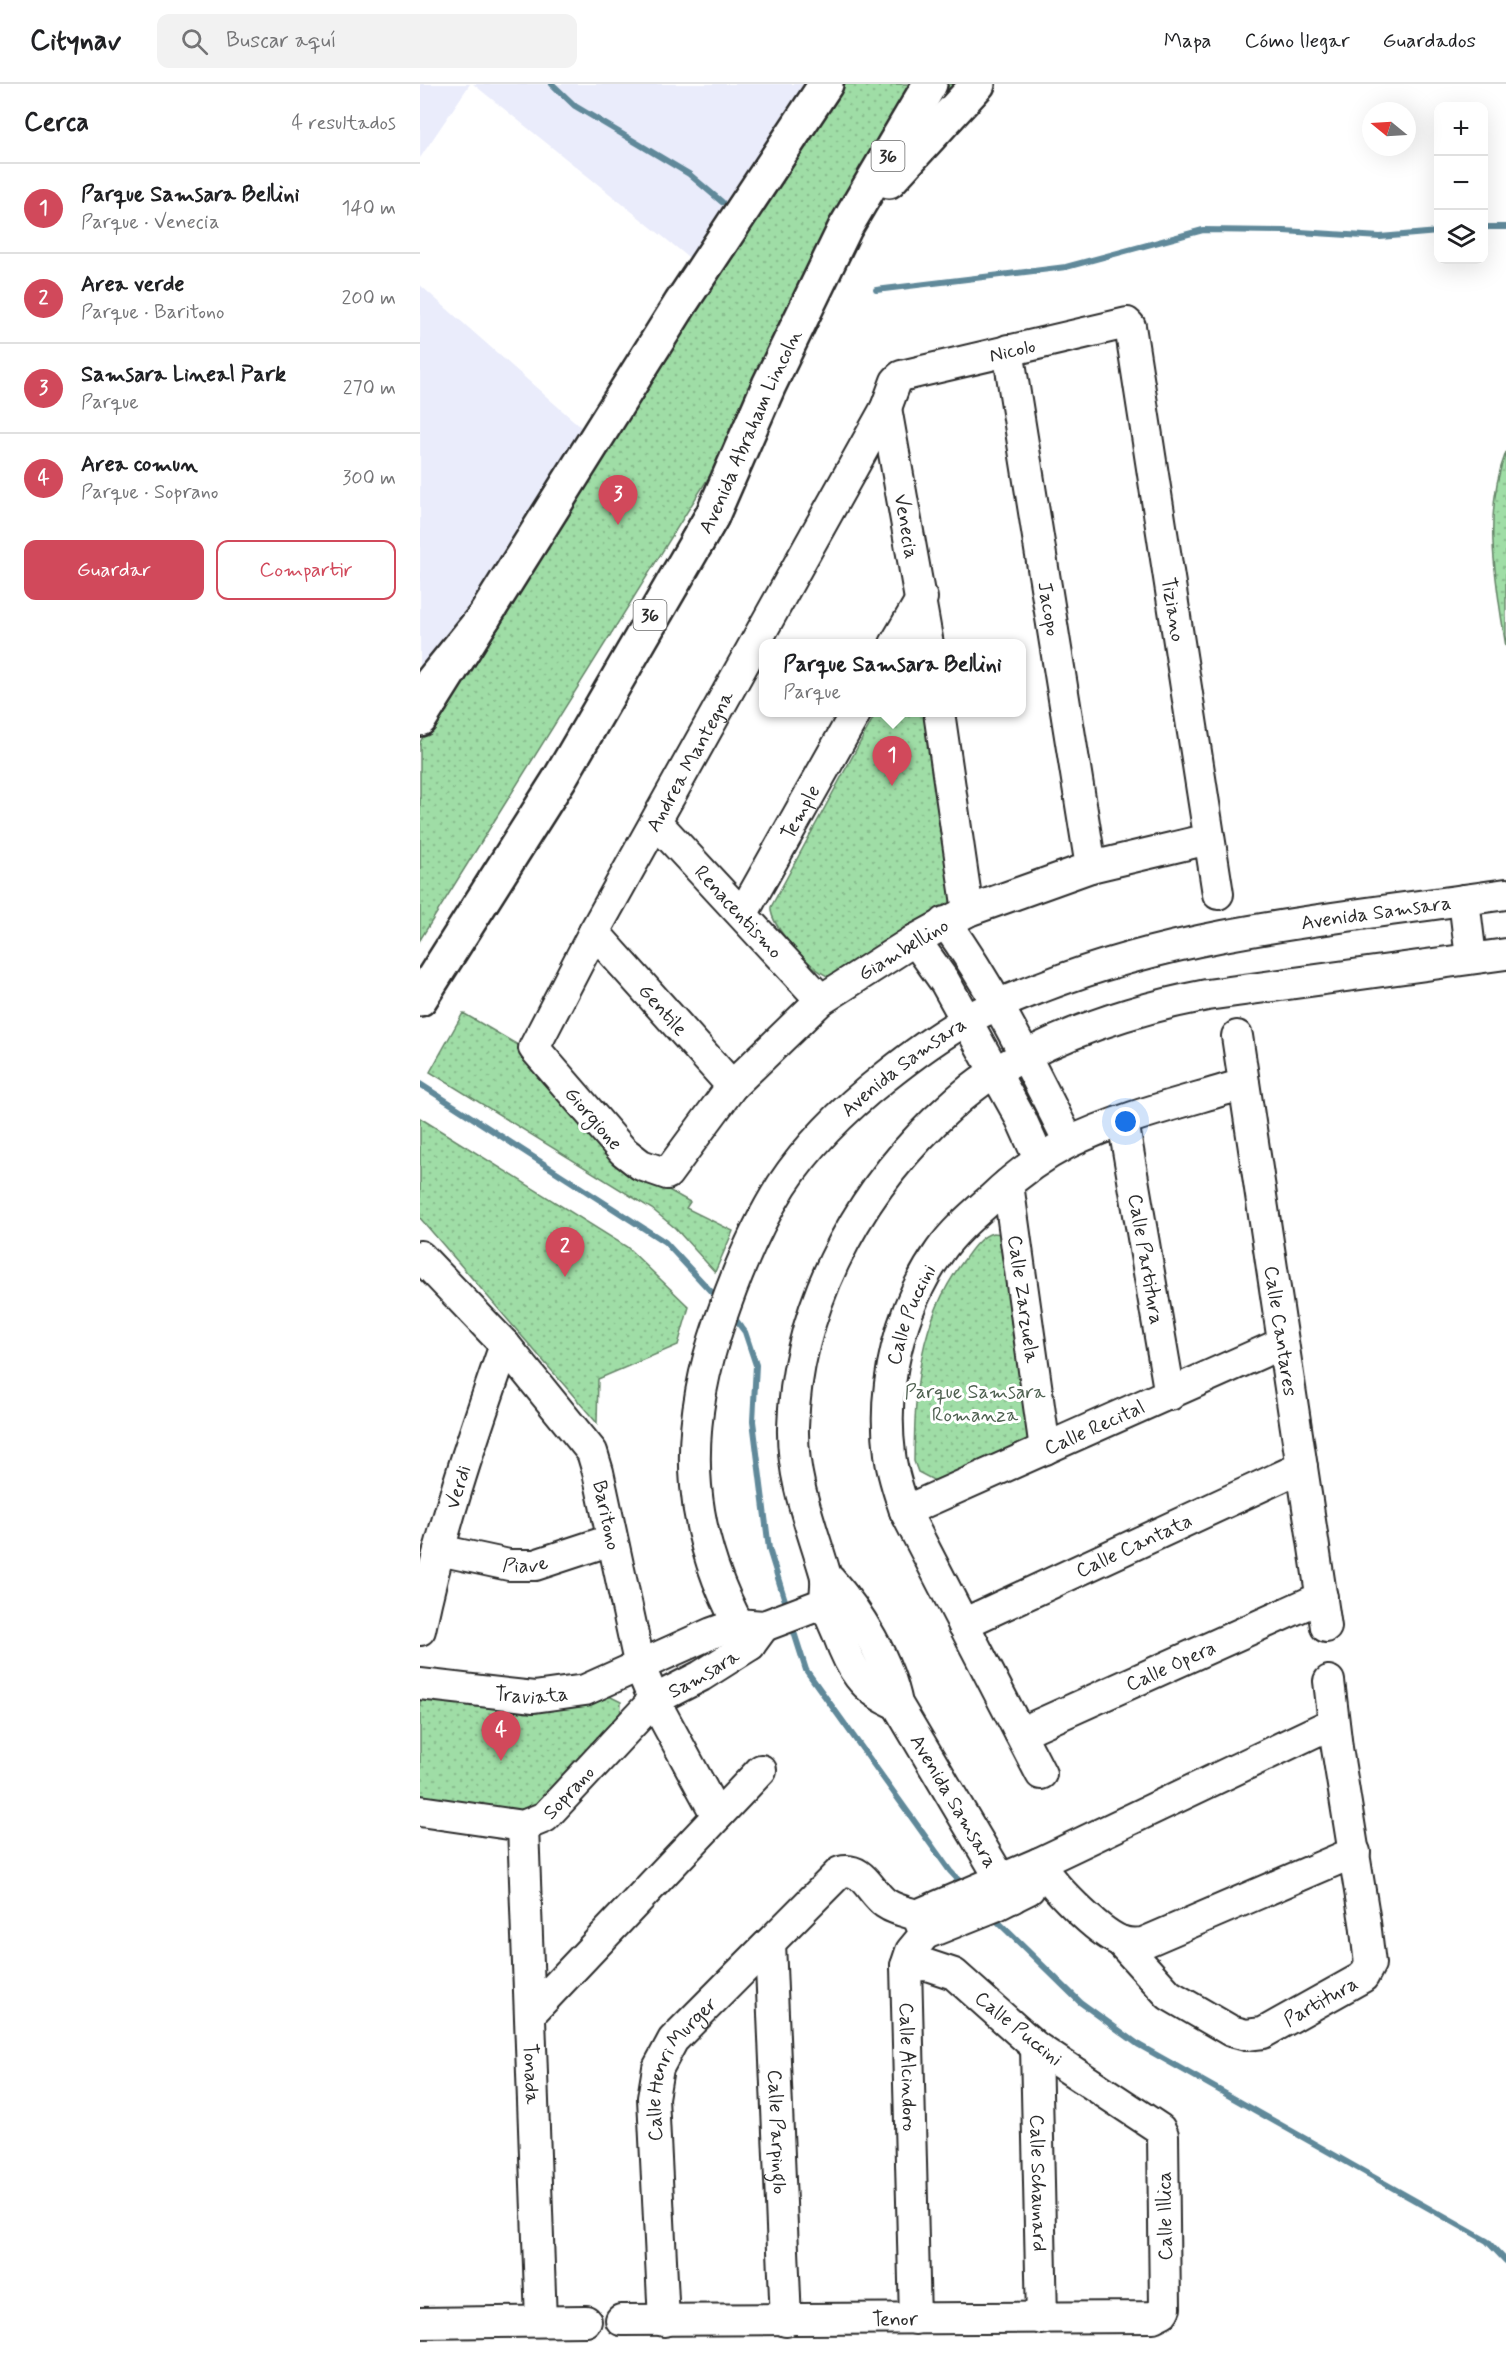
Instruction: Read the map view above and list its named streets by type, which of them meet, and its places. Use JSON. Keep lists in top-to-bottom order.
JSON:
{
  "streets": {
    "main road": ["36", "Avenida Abraham Lincoln"],
    "street": [
      "Nicolo",
      "Venecia",
      "Jacopo",
      "Tiziano",
      "Andrea Mantegna",
      "Temple",
      "Renacentismo",
      "Avenida Samsara",
      "Giambellino",
      "Gentile",
      "Giorgione",
      "Calle Partitura",
      "Calle Zarzuela",
      "Calle Puccini",
      "Calle Cantares",
      "Calle Recital",
      "Verdi",
      "Baritono",
      "Calle Cantata",
      "Piave",
      "Calle Opera",
      "Samsara",
      "Traviata",
      "Soprano",
      "Partitura",
      "Calle Alcindoro",
      "Calle Henri Murger",
      "Tonada",
      "Calle Parpinglo",
      "Calle Schaunard",
      "Calle Illica",
      "Tenor"
    ]
  },
  "crossings": [
    ["Nicolo", "Venecia"],
    ["Nicolo", "Jacopo"],
    ["Nicolo", "Tiziano"],
    ["Nicolo", "Andrea Mantegna"],
    ["Venecia", "Andrea Mantegna"],
    ["Jacopo", "Giambellino"],
    ["Tiziano", "Giambellino"],
    ["Andrea Mantegna", "Renacentismo"],
    ["Andrea Mantegna", "Gentile"],
    ["Andrea Mantegna", "Giorgione"],
    ["Temple", "Renacentismo"],
    ["Renacentismo", "Giambellino"],
    ["Avenida Samsara", "Samsara"],
    ["Giambellino", "Gentile"],
    ["Giambellino", "Giorgione"],
    ["Calle Partitura", "Calle Puccini"],
    ["Calle Partitura", "Calle Recital"],
    ["Calle Zarzuela", "Calle Puccini"],
    ["Calle Zarzuela", "Calle Recital"],
    ["Calle Puccini", "Calle Cantares"],
    ["Calle Puccini", "Calle Recital"],
    ["Calle Puccini", "Calle Cantata"],
    ["Calle Puccini", "Calle Opera"],
    ["Calle Puccini", "Calle Alcindoro"],
    ["Calle Puccini", "Calle Schaunard"],
    ["Calle Puccini", "Calle Illica"],
    ["Calle Cantares", "Calle Recital"],
    ["Calle Cantares", "Calle Cantata"],
    ["Calle Cantares", "Calle Opera"],
    ["Verdi", "Baritono"],
    ["Verdi", "Piave"],
    ["Baritono", "Piave"],
    ["Baritono", "Samsara"],
    ["Baritono", "Traviata"],
    ["Baritono", "Soprano"],
    ["Samsara", "Traviata"],
    ["Samsara", "Soprano"],
    ["Soprano", "Tonada"],
    ["Calle Alcindoro", "Calle Henri Murger"],
    ["Calle Alcindoro", "Tenor"],
    ["Calle Henri Murger", "Calle Parpinglo"],
    ["Calle Henri Murger", "Tenor"],
    ["Calle Parpinglo", "Tenor"],
    ["Calle Schaunard", "Tenor"],
    ["Calle Illica", "Tenor"]
  ],
  "parks": ["Parque Samsara Romanza"],
  "north": "left",
  "page": {
    "header": "Citynav",
    "search": "Buscar aquí",
    "nav": ["Mapa", "Cómo llegar", "Guardados"],
    "heading": ["Cerca", "4 resultados"],
    "map_buttons": ["+", "−"],
    "list": [
      {
        "mark": "1",
        "name": "Parque Samsara Bellini",
        "note": "Parque · Venecia",
        "value": "140 m"
      },
      {
        "mark": "2",
        "name": "Area verde",
        "note": "Parque · Baritono",
        "value": "200 m"
      },
      {
        "mark": "3",
        "name": "Samsara Lineal Park",
        "note": "Parque",
        "value": "270 m"
      },
      {
        "mark": "4",
        "name": "Area comun",
        "note": "Parque · Soprano",
        "value": "300 m"
      }
    ],
    "pins": [
      "3",
      "1",
      "2",
      "4"
    ],
    "buttons": ["Guardar", "Compartir"],
    "popup": ["Parque Samsara Bellini", "Parque"]
  }
}
